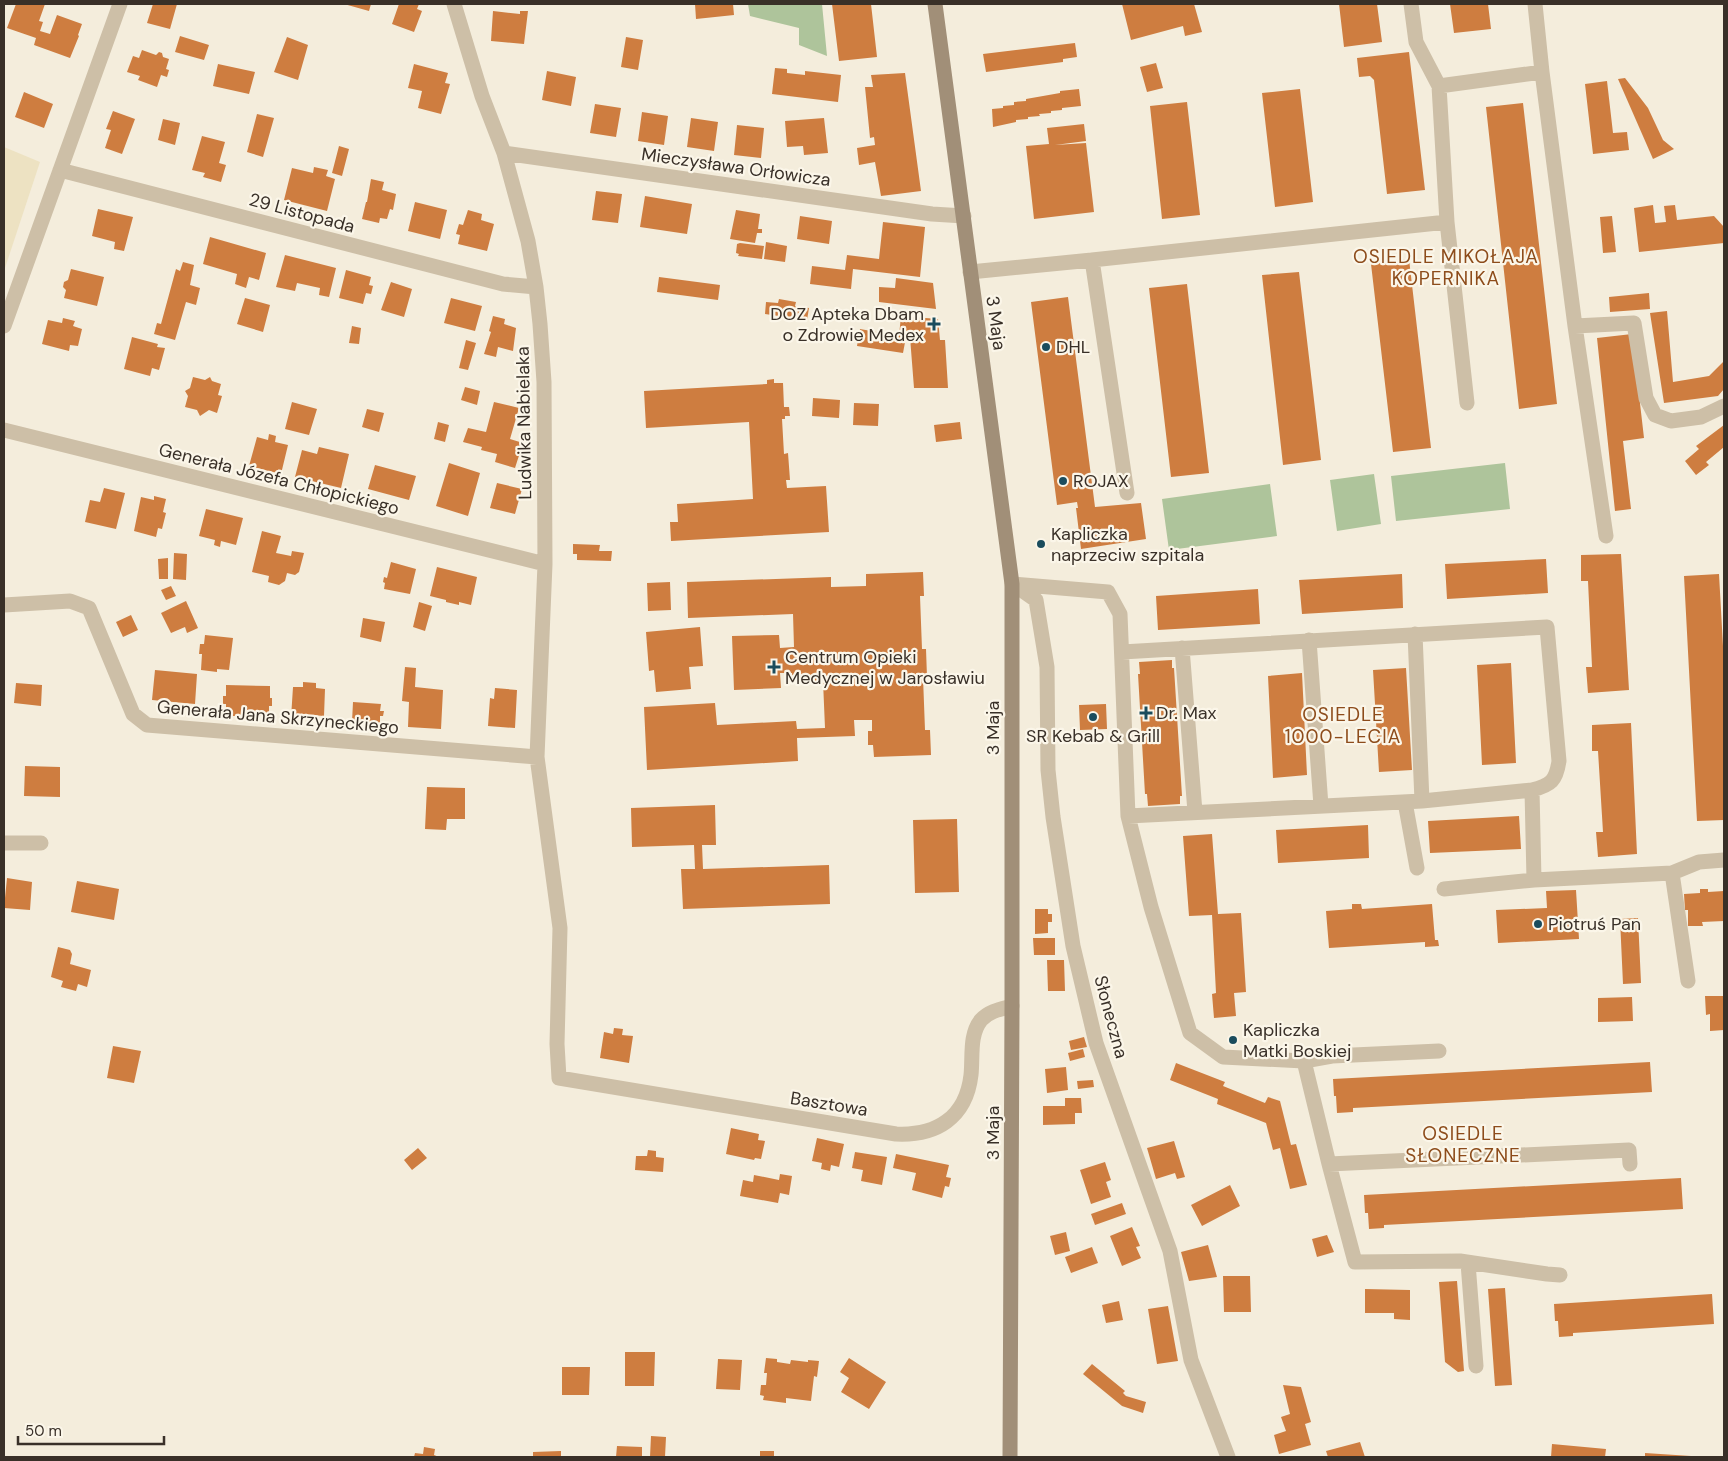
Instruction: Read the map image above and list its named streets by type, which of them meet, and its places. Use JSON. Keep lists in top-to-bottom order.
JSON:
{
  "streets": {
    "street": [
      "Mieczysława Orłowicza",
      "29 Listopada",
      "3 Maja",
      "Ludwika Nabielaka",
      "Generała Józefa Chłopickiego",
      "Generała Jana Skrzyneckiego",
      "Słoneczna",
      "Basztowa"
    ]
  },
  "crossings": [
    ["Mieczysława Orłowicza", "3 Maja"],
    ["Mieczysława Orłowicza", "Ludwika Nabielaka"],
    ["29 Listopada", "Ludwika Nabielaka"],
    ["3 Maja", "Słoneczna"],
    ["3 Maja", "Basztowa"],
    ["Ludwika Nabielaka", "Generała Józefa Chłopickiego"],
    ["Ludwika Nabielaka", "Generała Jana Skrzyneckiego"],
    ["Ludwika Nabielaka", "Basztowa"]
  ],
  "districts": ["OSIEDLE MIKOŁAJA KOPERNIKA", "OSIEDLE 1000-LECIA", "OSIEDLE SŁONECZNE"],
  "places": {
    "health": ["DOZ Apteka Dbam o Zdrowie Medex", "Centrum Opieki Medycznej w Jarosławiu", "Dr. Max"],
    "other": [
      "DHL",
      "ROJAX",
      "Kapliczka naprzeciw szpitala",
      "SR Kebab & Grill",
      "Piotruś Pan",
      "Kapliczka Matki Boskiej"
    ]
  },
  "scale_bar": "50 m"
}
